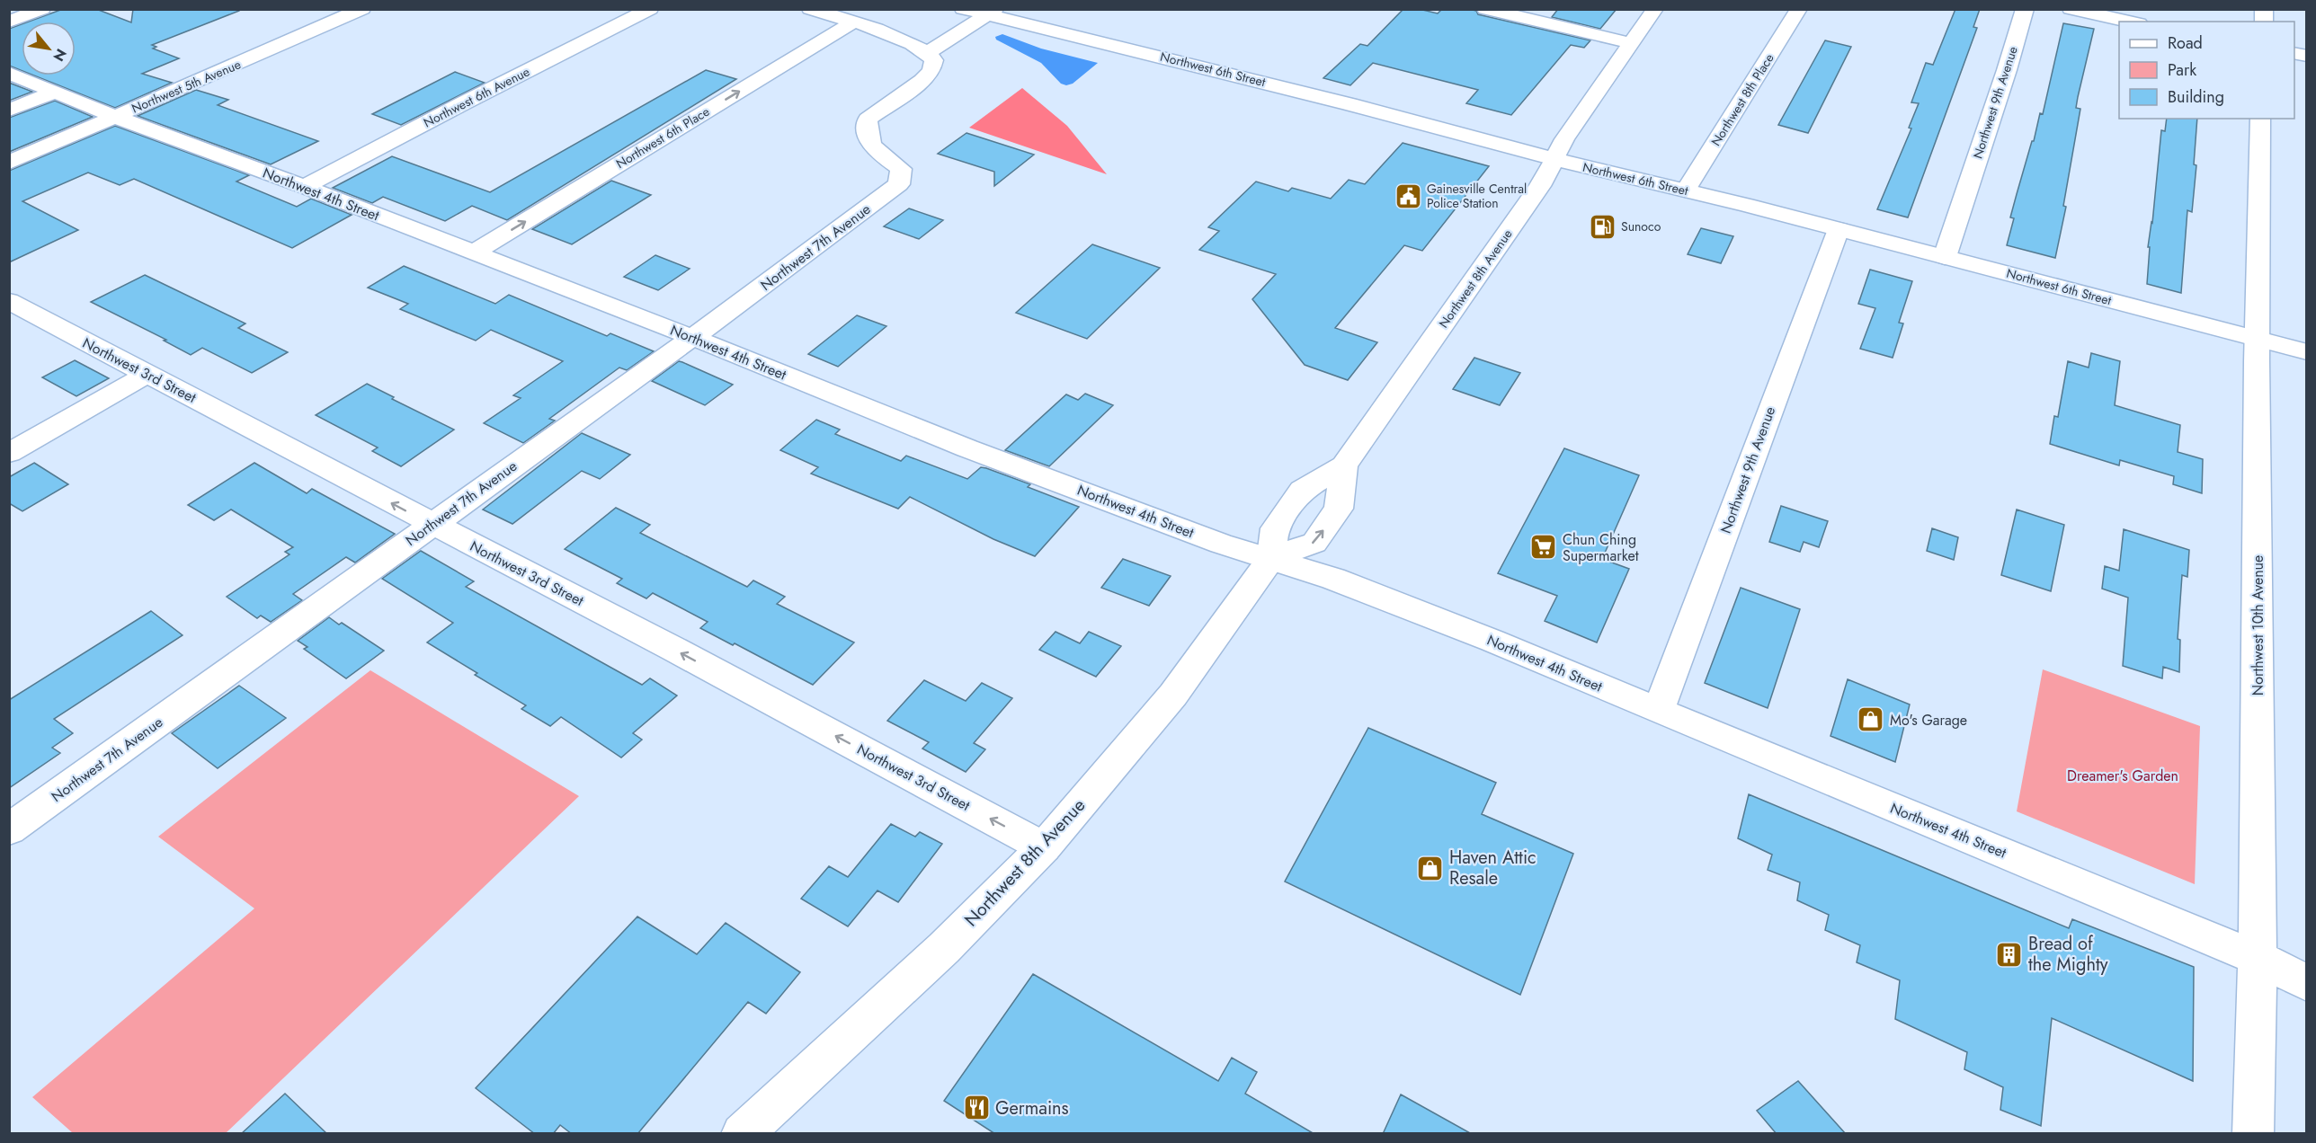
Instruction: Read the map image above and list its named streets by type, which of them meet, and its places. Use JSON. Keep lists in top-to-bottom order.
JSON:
{
  "streets": {
    "street": [
      "Northwest 6th Street",
      "Northwest 5th Avenue",
      "Northwest 6th Avenue",
      "Northwest 8th Place",
      "Northwest 9th Avenue",
      "Northwest 6th Place",
      "Northwest 4th Street",
      "Northwest 7th Avenue",
      "Northwest 8th Avenue",
      "Northwest 3rd Street",
      "Northwest 10th Avenue"
    ]
  },
  "crossings": [
    ["Northwest 6th Street", "Northwest 8th Place"],
    ["Northwest 6th Street", "Northwest 9th Avenue"],
    ["Northwest 6th Street", "Northwest 8th Avenue"],
    ["Northwest 6th Street", "Northwest 10th Avenue"],
    ["Northwest 5th Avenue", "Northwest 4th Street"],
    ["Northwest 6th Avenue", "Northwest 4th Street"],
    ["Northwest 9th Avenue", "Northwest 4th Street"],
    ["Northwest 6th Place", "Northwest 4th Street"],
    ["Northwest 4th Street", "Northwest 7th Avenue"],
    ["Northwest 4th Street", "Northwest 8th Avenue"],
    ["Northwest 4th Street", "Northwest 10th Avenue"],
    ["Northwest 7th Avenue", "Northwest 3rd Street"],
    ["Northwest 8th Avenue", "Northwest 3rd Street"]
  ],
  "one_way": ["Northwest 6th Place", "Northwest 3rd Street"],
  "parks": ["Dreamer's Garden"],
  "places": {
    "public building": ["Gainesville Central Police Station"],
    "fuel station": ["Sunoco"],
    "supermarket": ["Chun Ching Supermarket"],
    "shop": ["Mo's Garage", "Haven Attic Resale"],
    "building": ["Bread of the Mighty"],
    "restaurant": ["Germains"]
  },
  "legend": ["Road", "Park", "Building"],
  "north": "bottom right"
}
